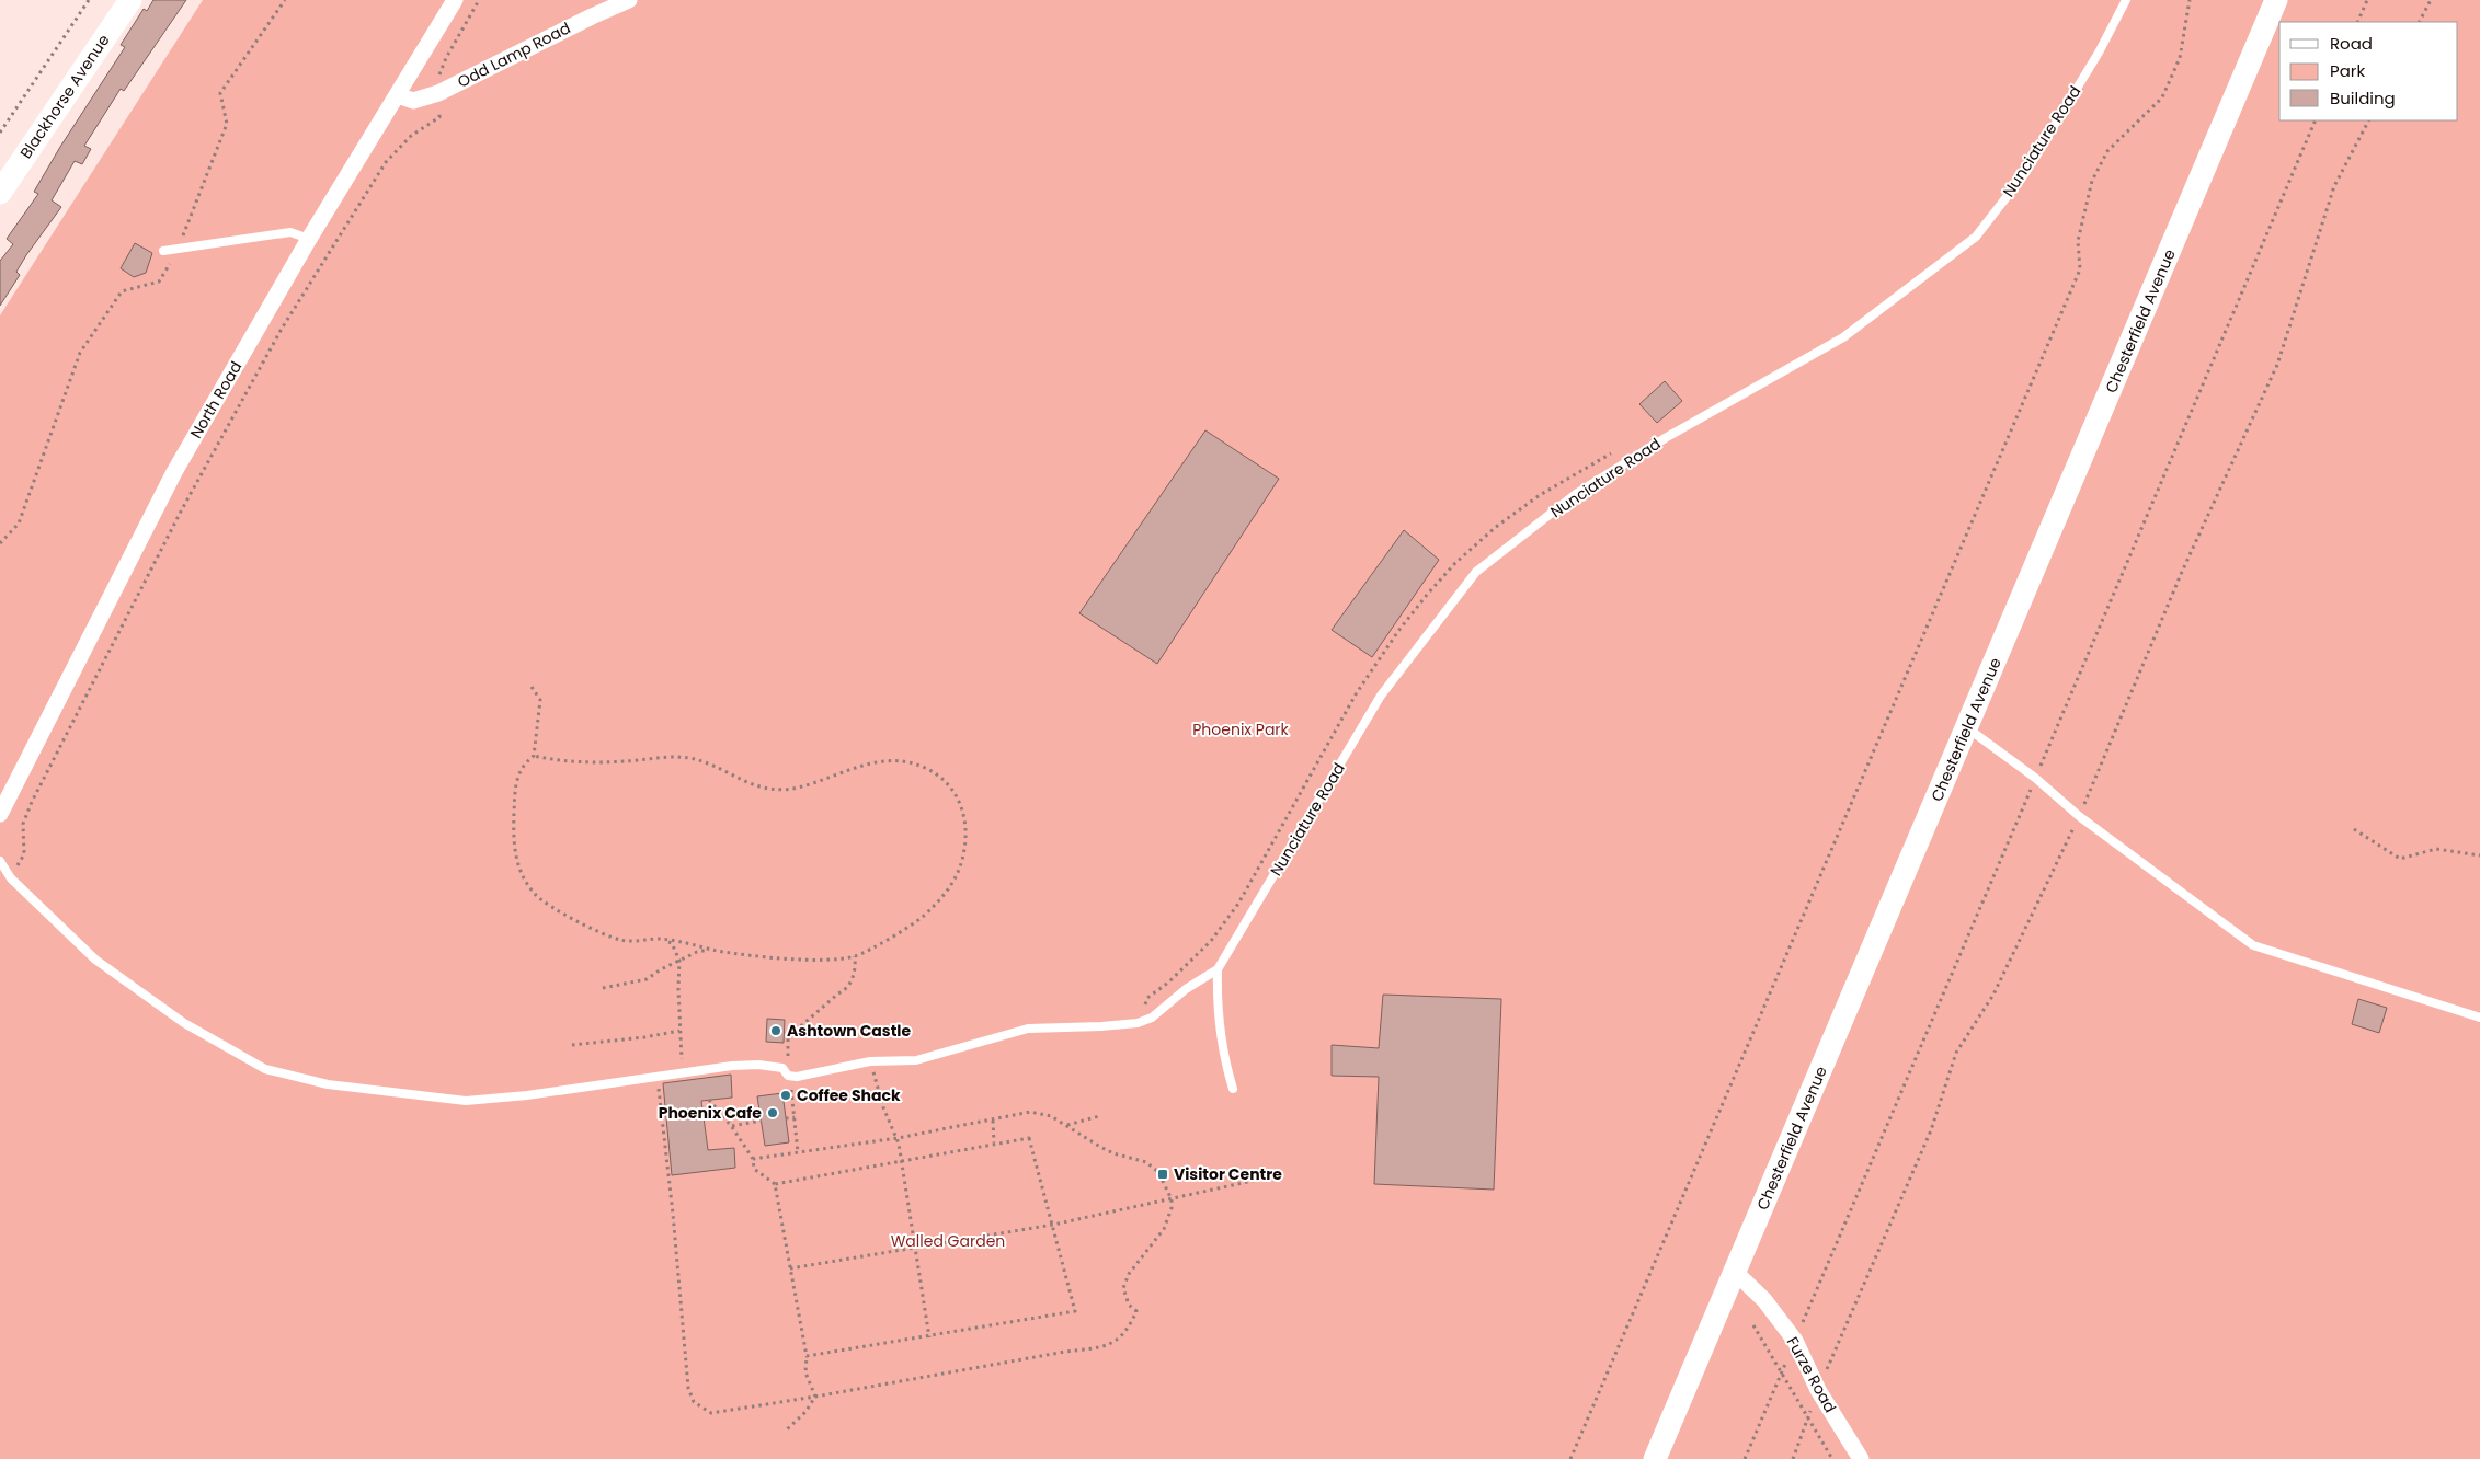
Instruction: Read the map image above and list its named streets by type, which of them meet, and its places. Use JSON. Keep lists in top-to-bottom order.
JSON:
{
  "streets": {
    "street": [
      "Odd Lamp Road",
      "Blackhorse Avenue",
      "Chesterfield Avenue",
      "North Road",
      "Furze Road"
    ],
    "lane": ["Nunciature Road"]
  },
  "crossings": [
    ["Odd Lamp Road", "North Road"],
    ["Chesterfield Avenue", "Furze Road"]
  ],
  "parks": ["Phoenix Park", "Walled Garden"],
  "places": {
    "other": ["Ashtown Castle", "Coffee Shack", "Phoenix Cafe"],
    "transit": ["Visitor Centre"]
  },
  "legend": ["Road", "Park", "Building"]
}
